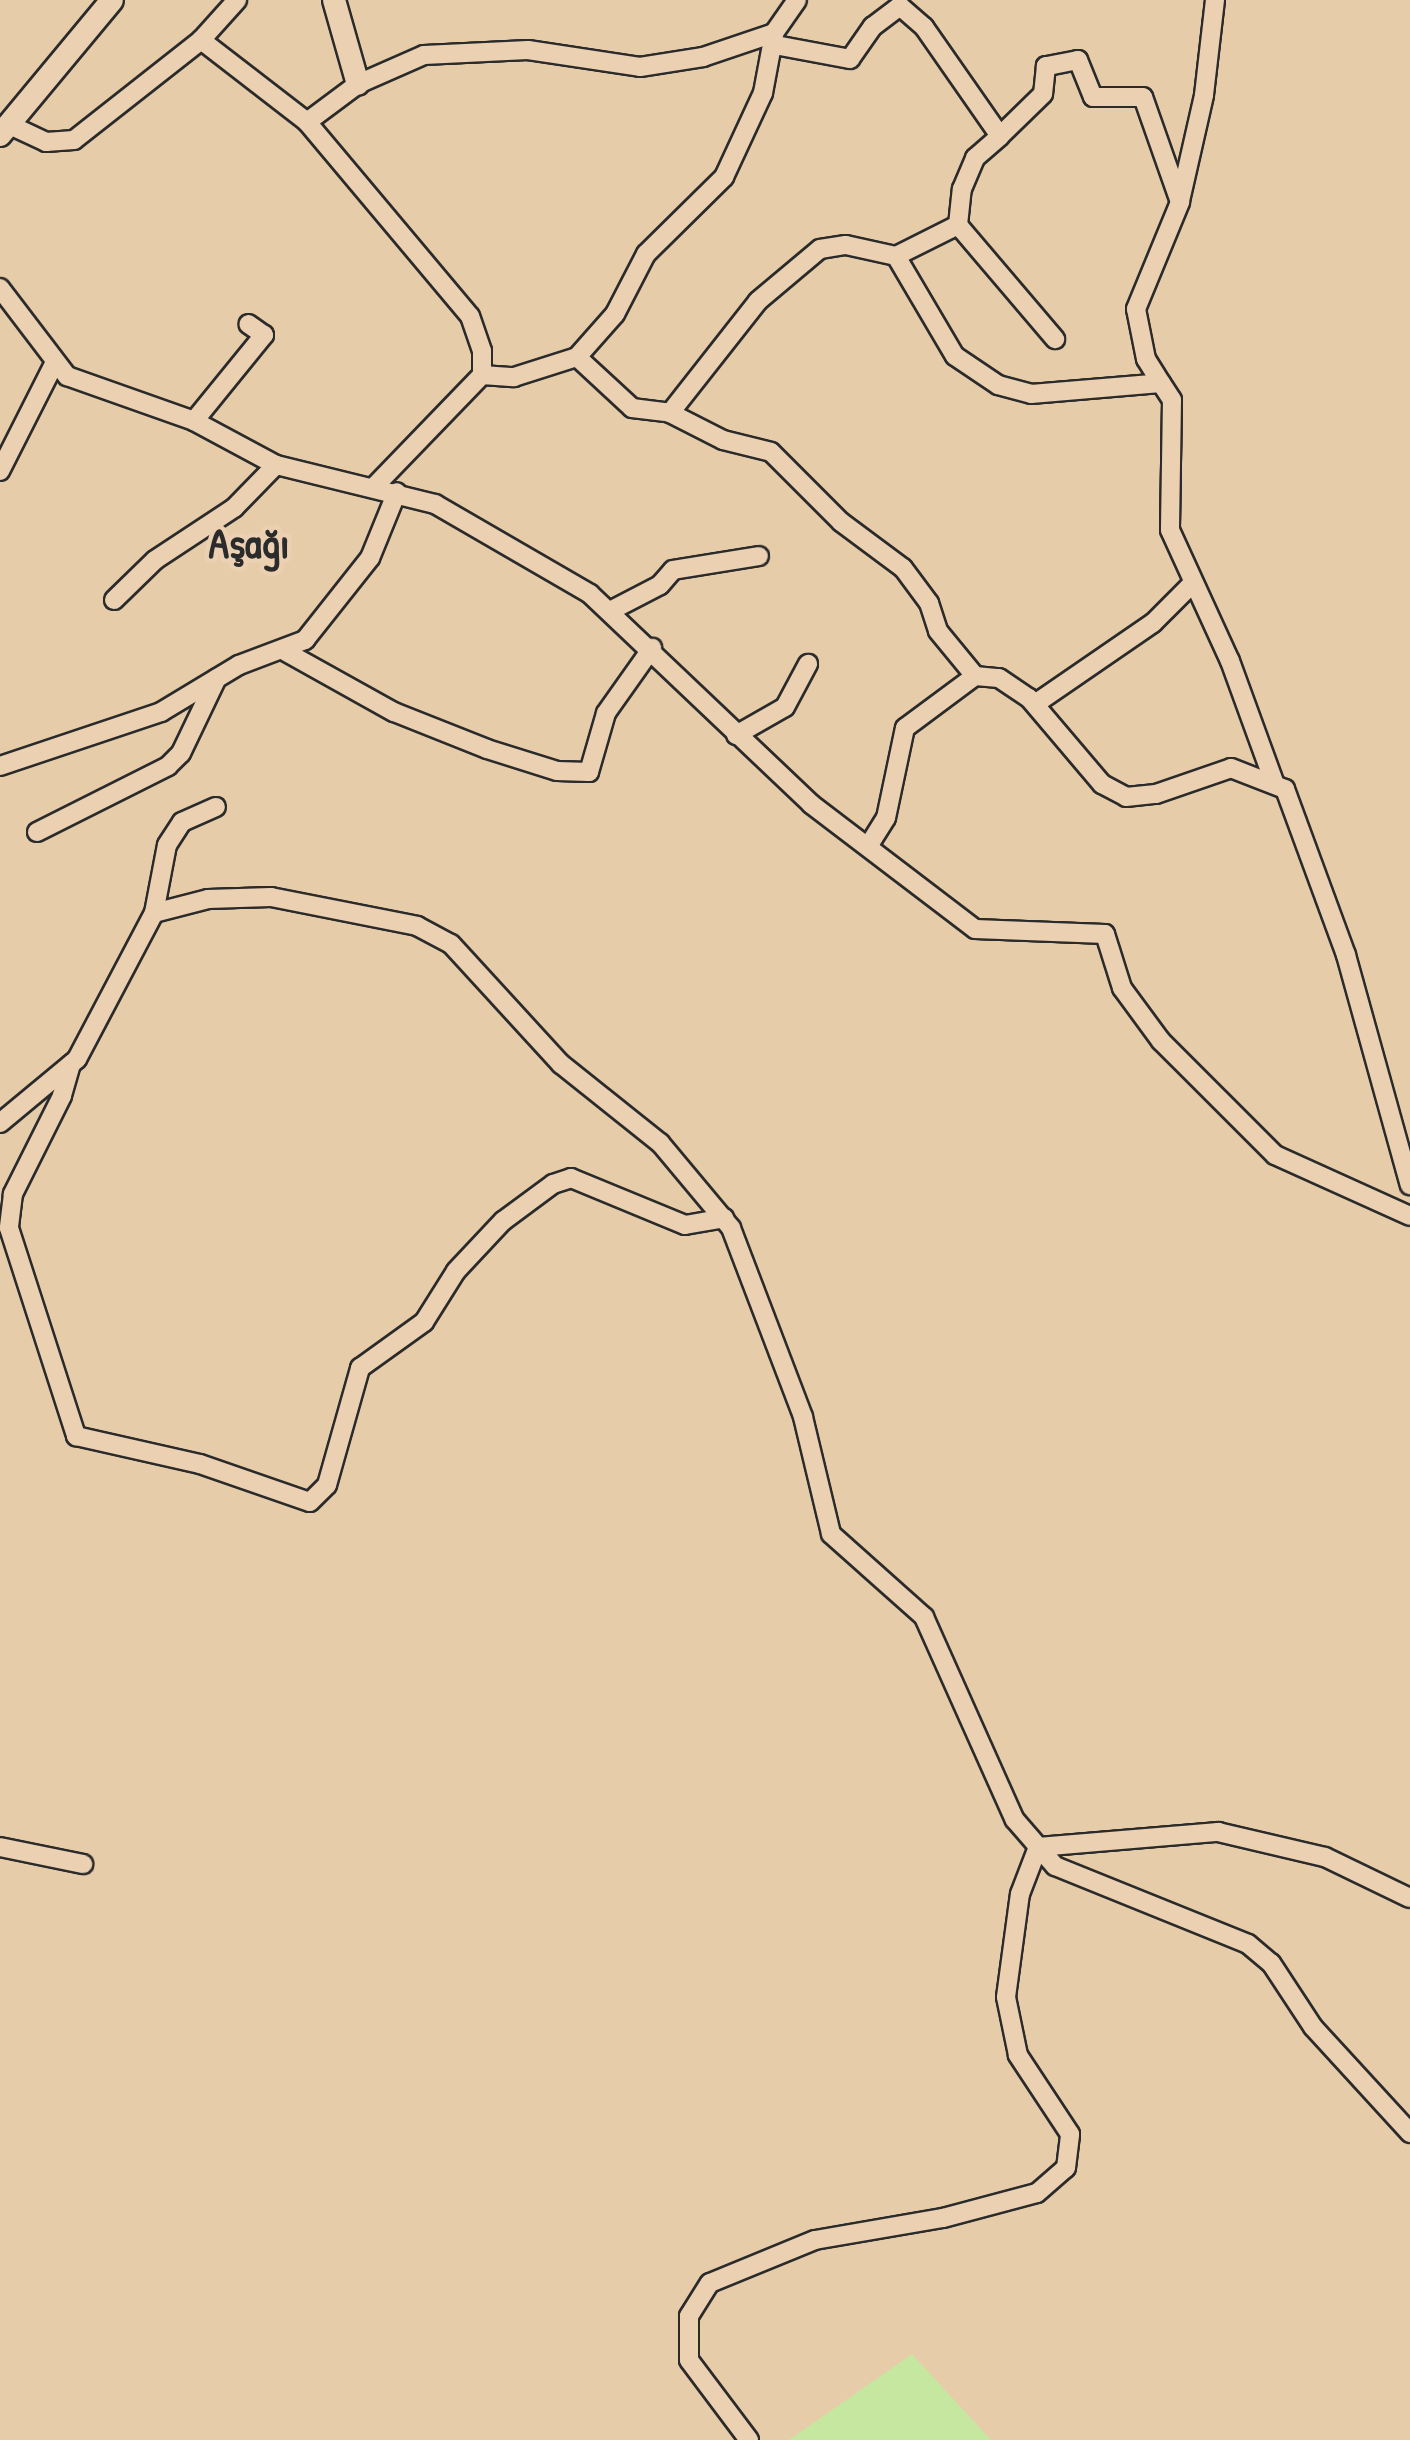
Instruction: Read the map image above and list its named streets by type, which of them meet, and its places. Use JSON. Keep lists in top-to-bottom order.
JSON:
{
  "districts": ["Aşağı"]
}
